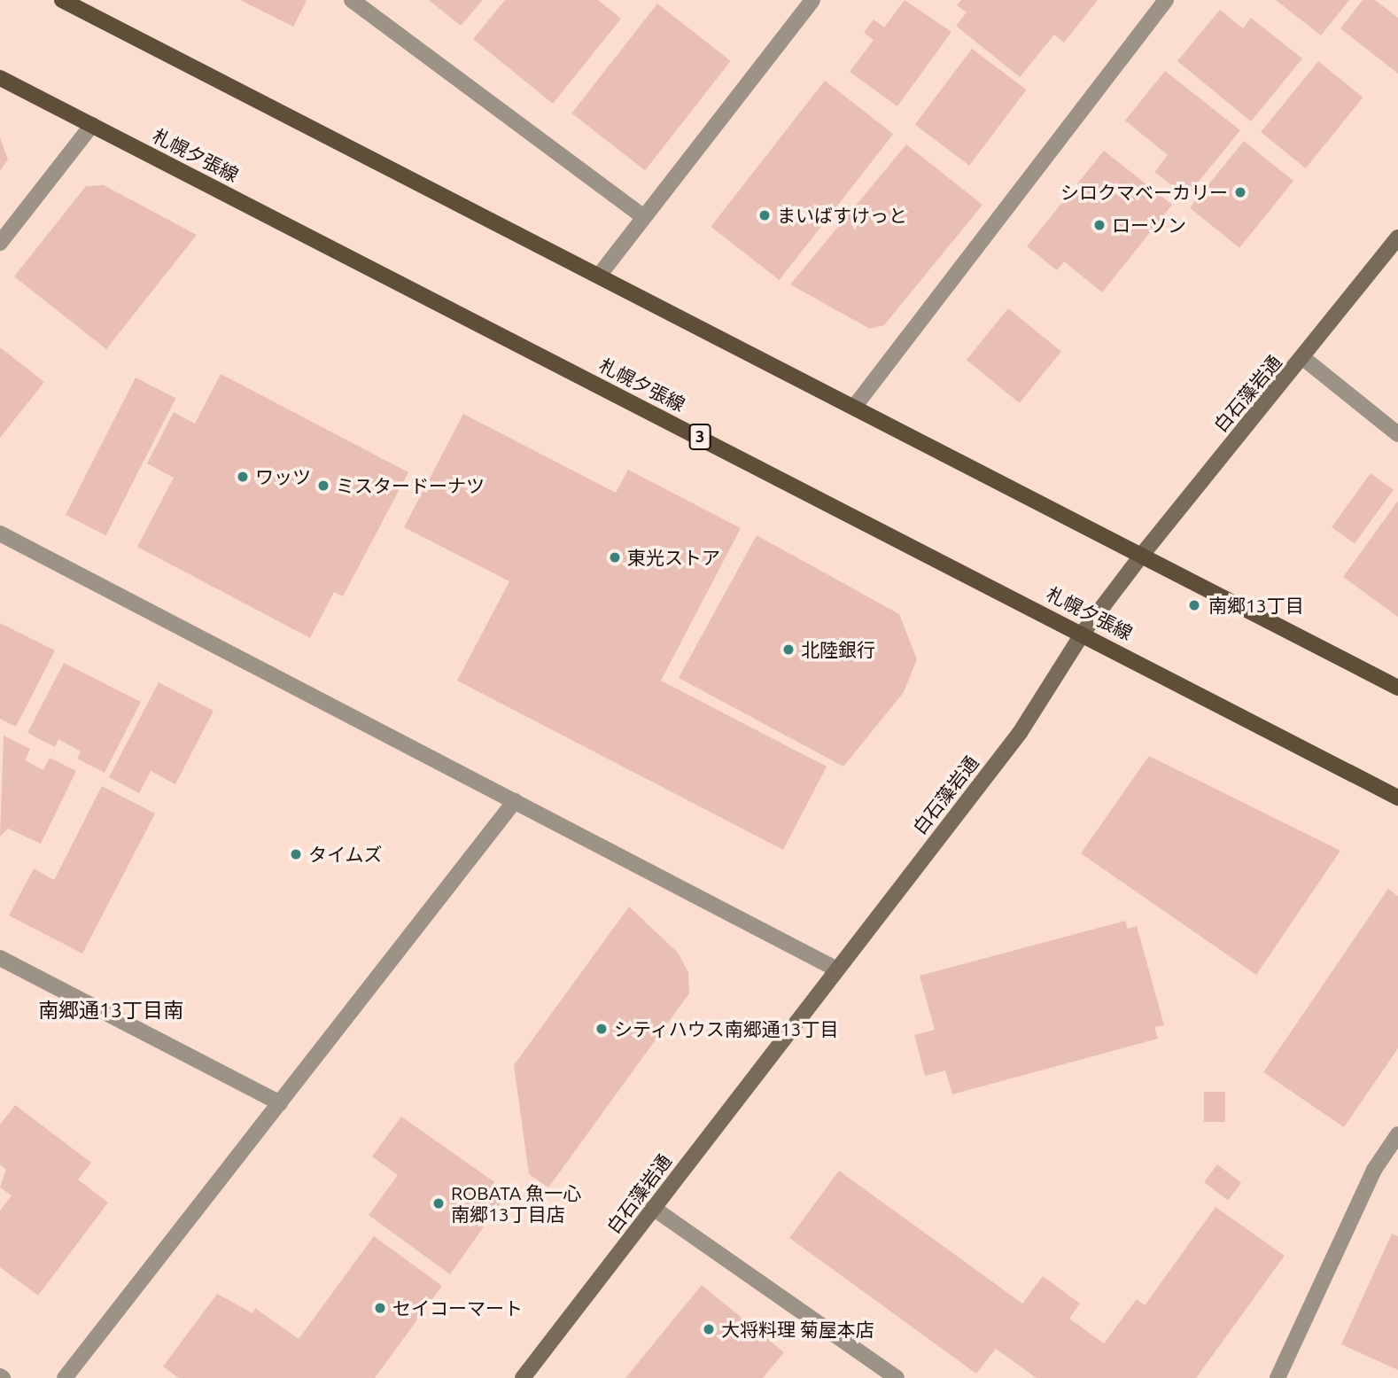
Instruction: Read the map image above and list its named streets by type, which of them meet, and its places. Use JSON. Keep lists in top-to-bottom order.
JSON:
{
  "streets": {
    "main road": ["札幌夕張線", "白石藻岩通", "3"]
  },
  "crossings": [
    ["札幌夕張線", "白石藻岩通"]
  ],
  "districts": ["南郷通13丁目南"],
  "places": [
    "シロクマベーカリー",
    "まいばすけっと",
    "ローソン",
    "ワッツ",
    "ミスタードーナツ",
    "東光ストア",
    "南郷13丁目",
    "北陸銀行",
    "タイムズ",
    "シティハウス南郷通13丁目",
    "ROBATA 魚一心 南郷13丁目店",
    "セイコーマート",
    "大将料理 菊屋本店"
  ]
}
